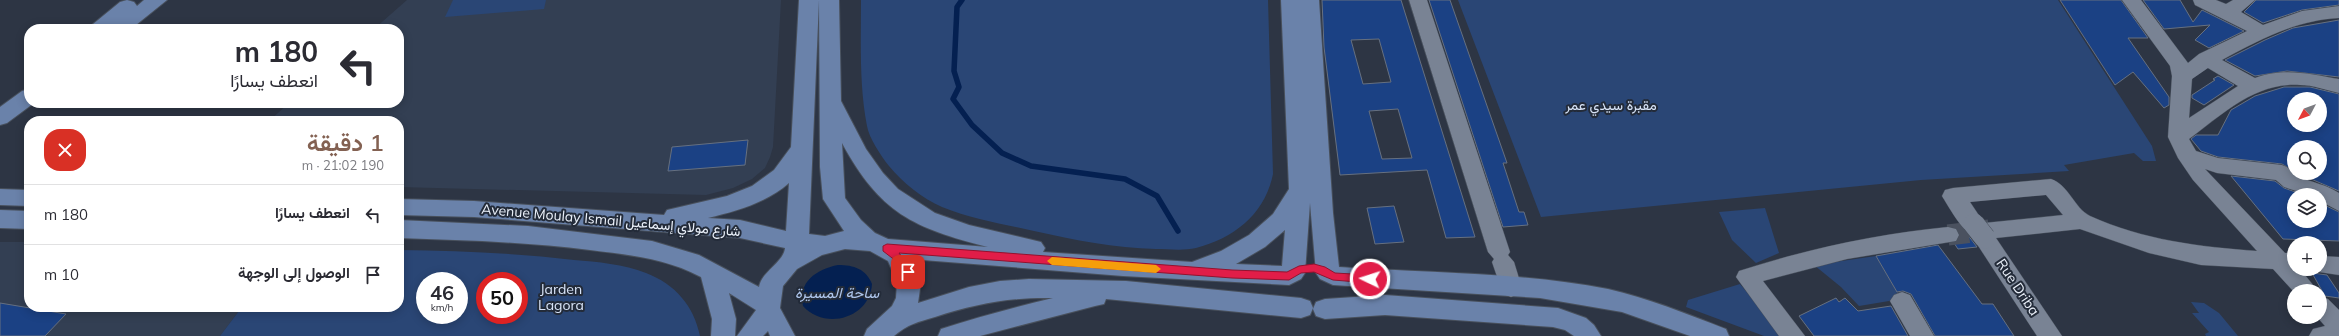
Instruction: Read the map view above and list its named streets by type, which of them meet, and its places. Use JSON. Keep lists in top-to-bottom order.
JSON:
{
  "streets": {
    "main road": ["Avenue Moulay Ismail شارع مولاي إسماعيل"],
    "street": ["Rue Driba"]
  },
  "water": ["ساحة المسيرة"],
  "parks": ["مقبرة سيدي عمر", "Jarden Lagora"],
  "north": "bottom left",
  "page": {
    "turn": ["180 m", "انعطف يسارًا"],
    "map_buttons": ["+", "−"],
    "heading": ["1 دقيقة", "190 m · 21:02"],
    "list": [
      {
        "name": "انعطف يسارًا",
        "value": "180 m"
      },
      {
        "name": "الوصول إلى الوجهة",
        "value": "10 m"
      }
    ],
    "speed": "46 km/h",
    "limit": "50"
  }
}
